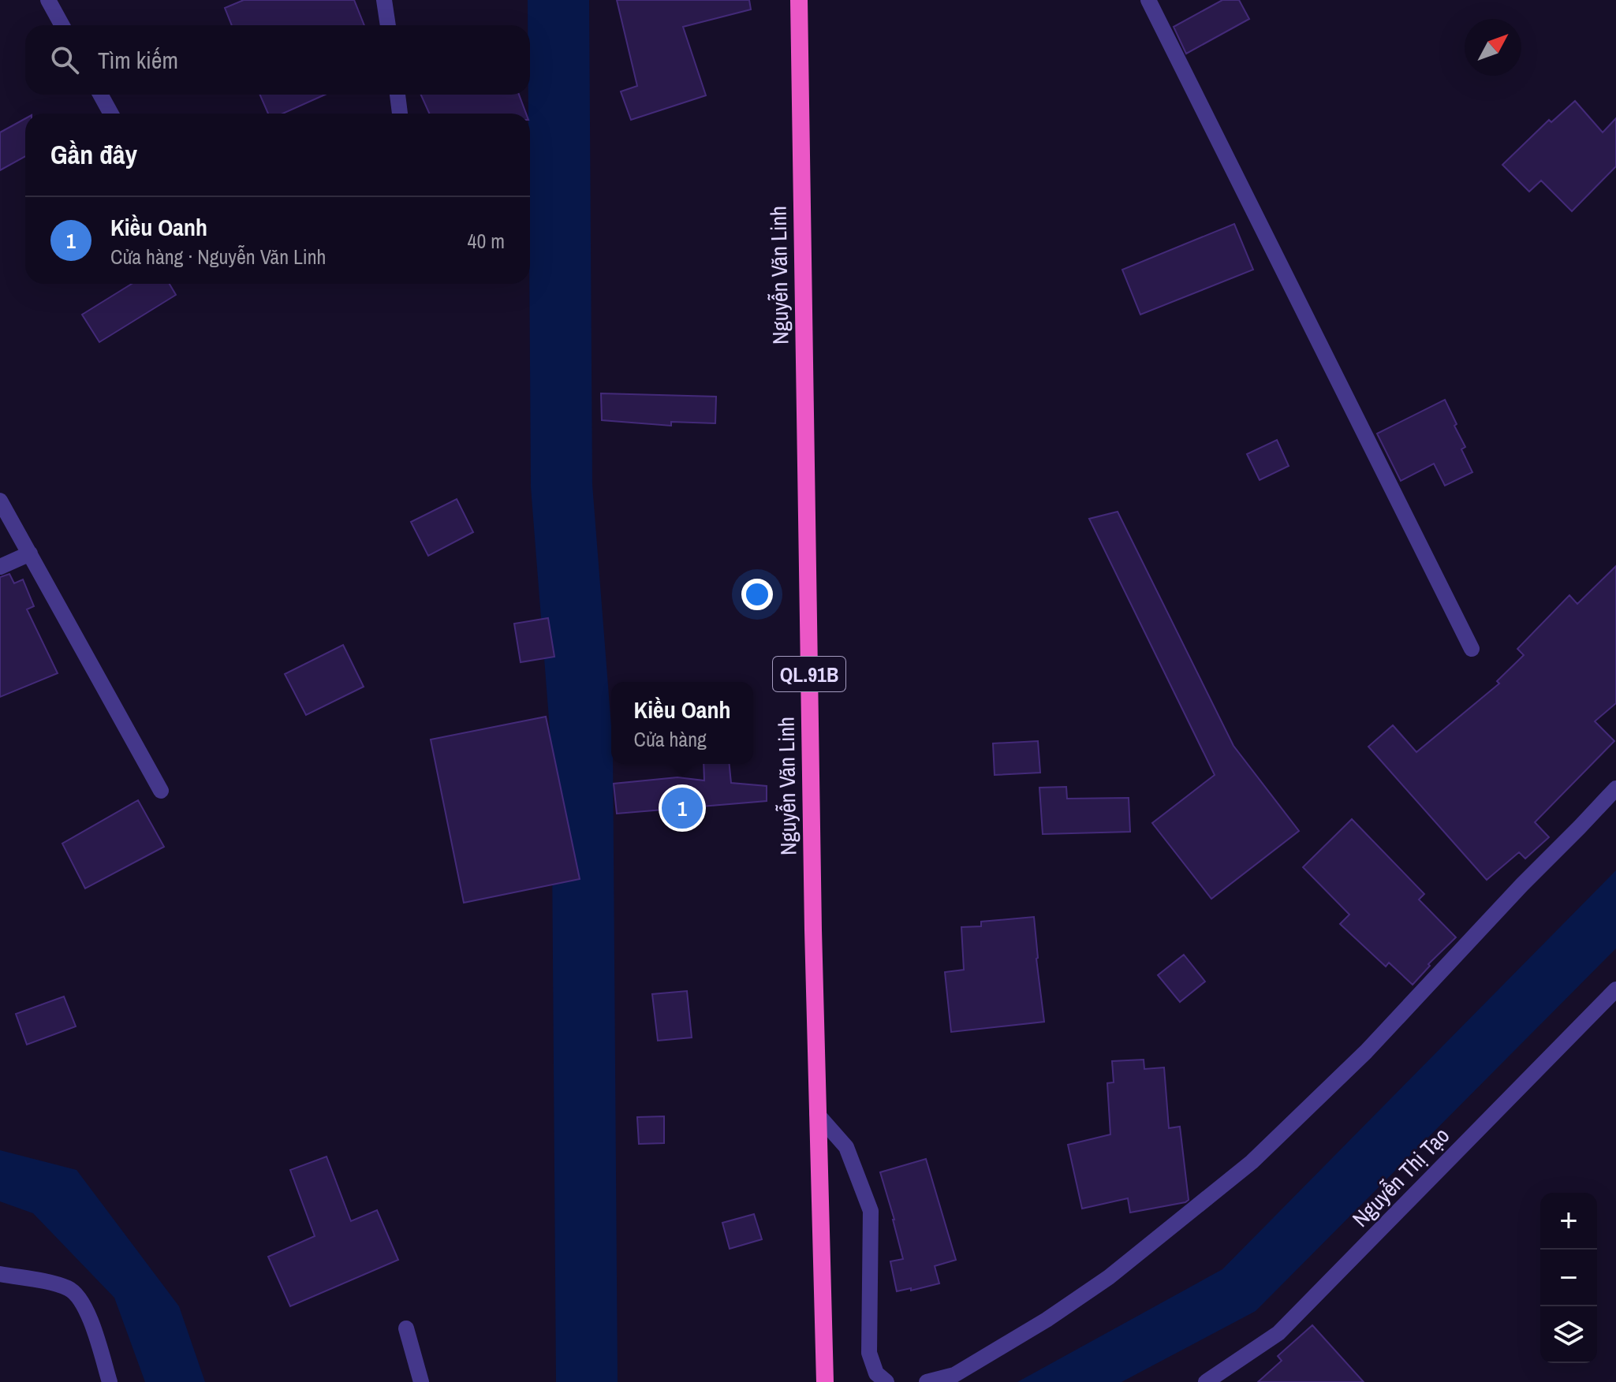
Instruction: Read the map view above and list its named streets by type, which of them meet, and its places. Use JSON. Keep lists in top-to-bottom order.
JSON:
{
  "streets": {
    "highway": ["Nguyễn Văn Linh", "QL.91B"],
    "street": ["Nguyễn Thị Tạo"]
  },
  "north": "top right",
  "page": {
    "search": "Tìm kiếm",
    "heading": "Gần đây",
    "list": [
      {
        "mark": "1",
        "name": "Kiều Oanh",
        "note": "Cửa hàng · Nguyễn Văn Linh",
        "value": "40 m"
      }
    ],
    "popup": ["Kiều Oanh", "Cửa hàng"],
    "pins": "1",
    "map_buttons": ["+", "−"]
  }
}
